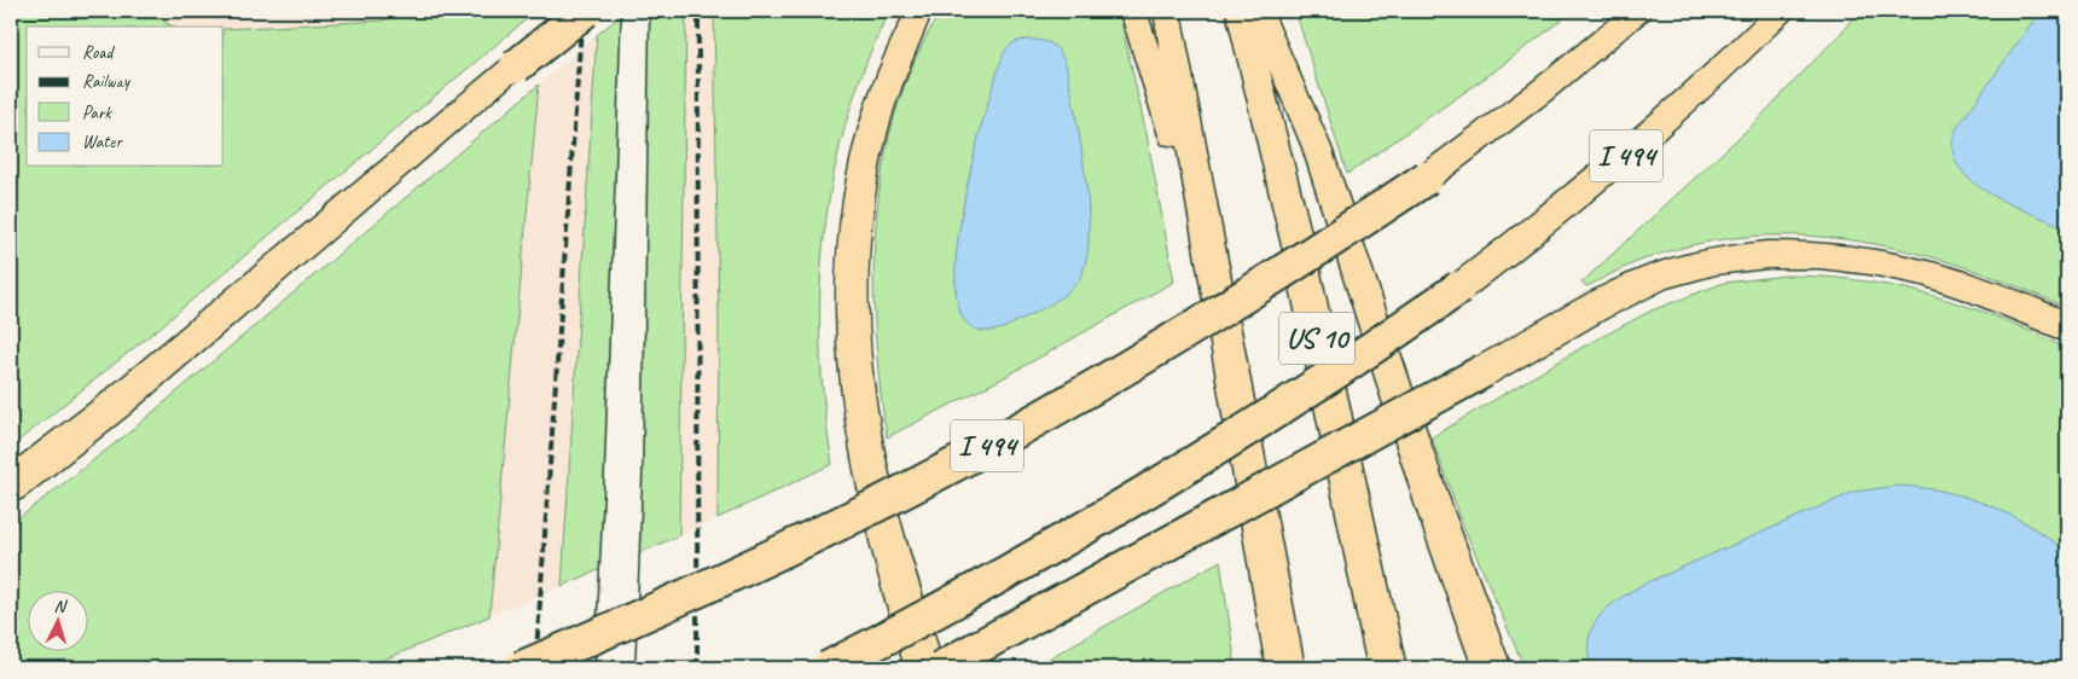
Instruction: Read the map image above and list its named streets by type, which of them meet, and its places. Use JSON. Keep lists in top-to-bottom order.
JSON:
{
  "streets": {
    "highway": ["I 494", "US 10"]
  },
  "legend": [
    "Road",
    "Railway",
    "Park",
    "Water"
  ],
  "north": "top"
}
